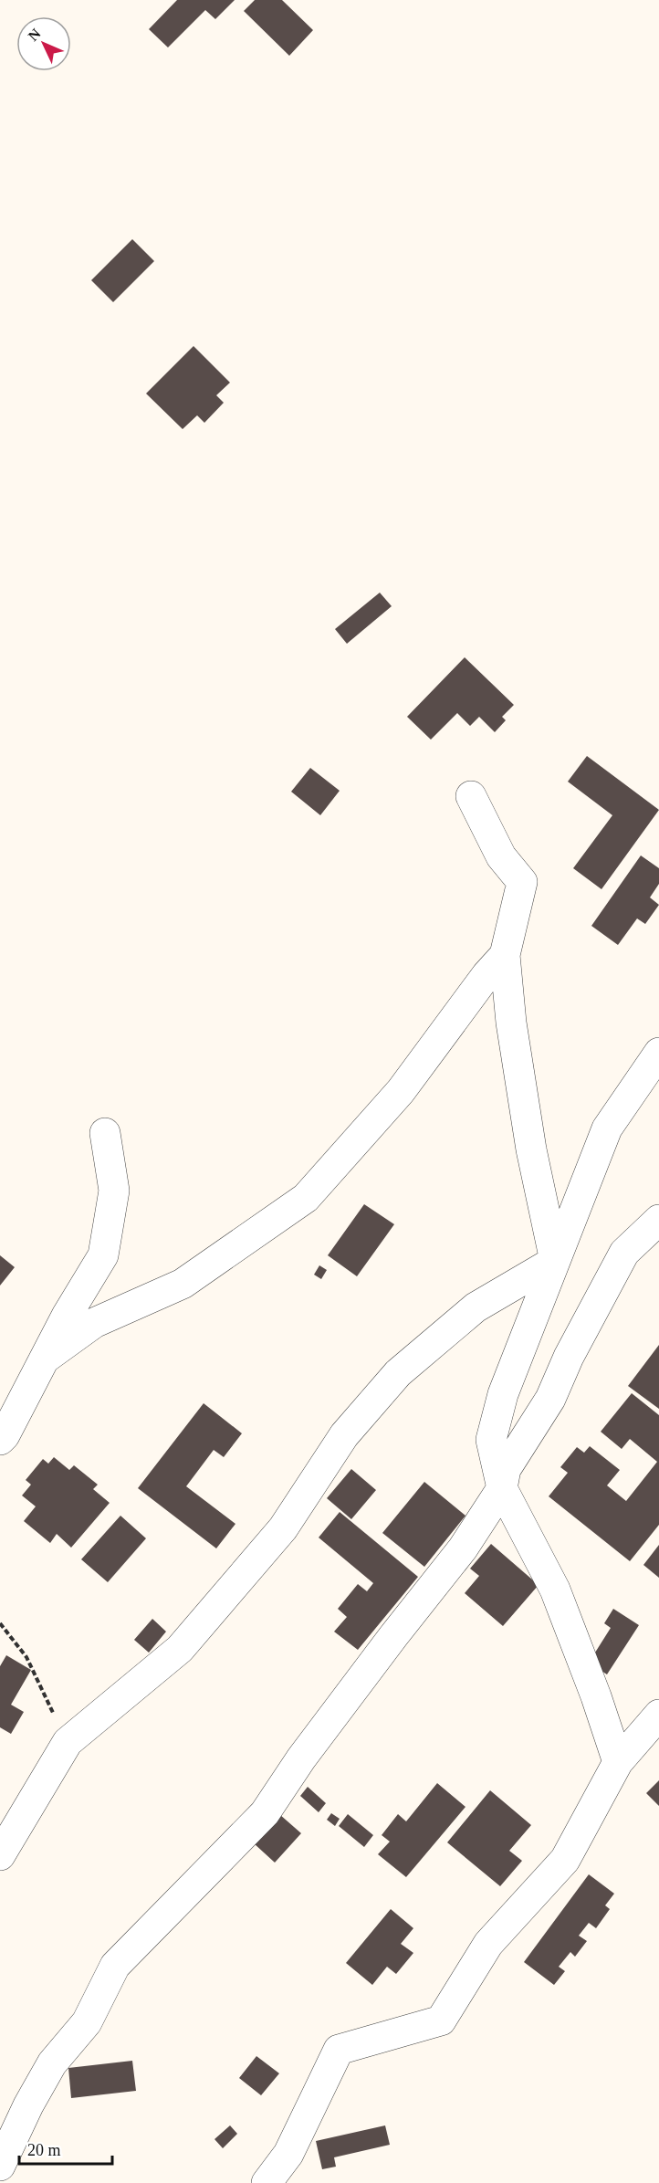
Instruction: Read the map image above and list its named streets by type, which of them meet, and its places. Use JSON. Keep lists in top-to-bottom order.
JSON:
{
  "scale_bar": "20 m",
  "north": "top left"
}
